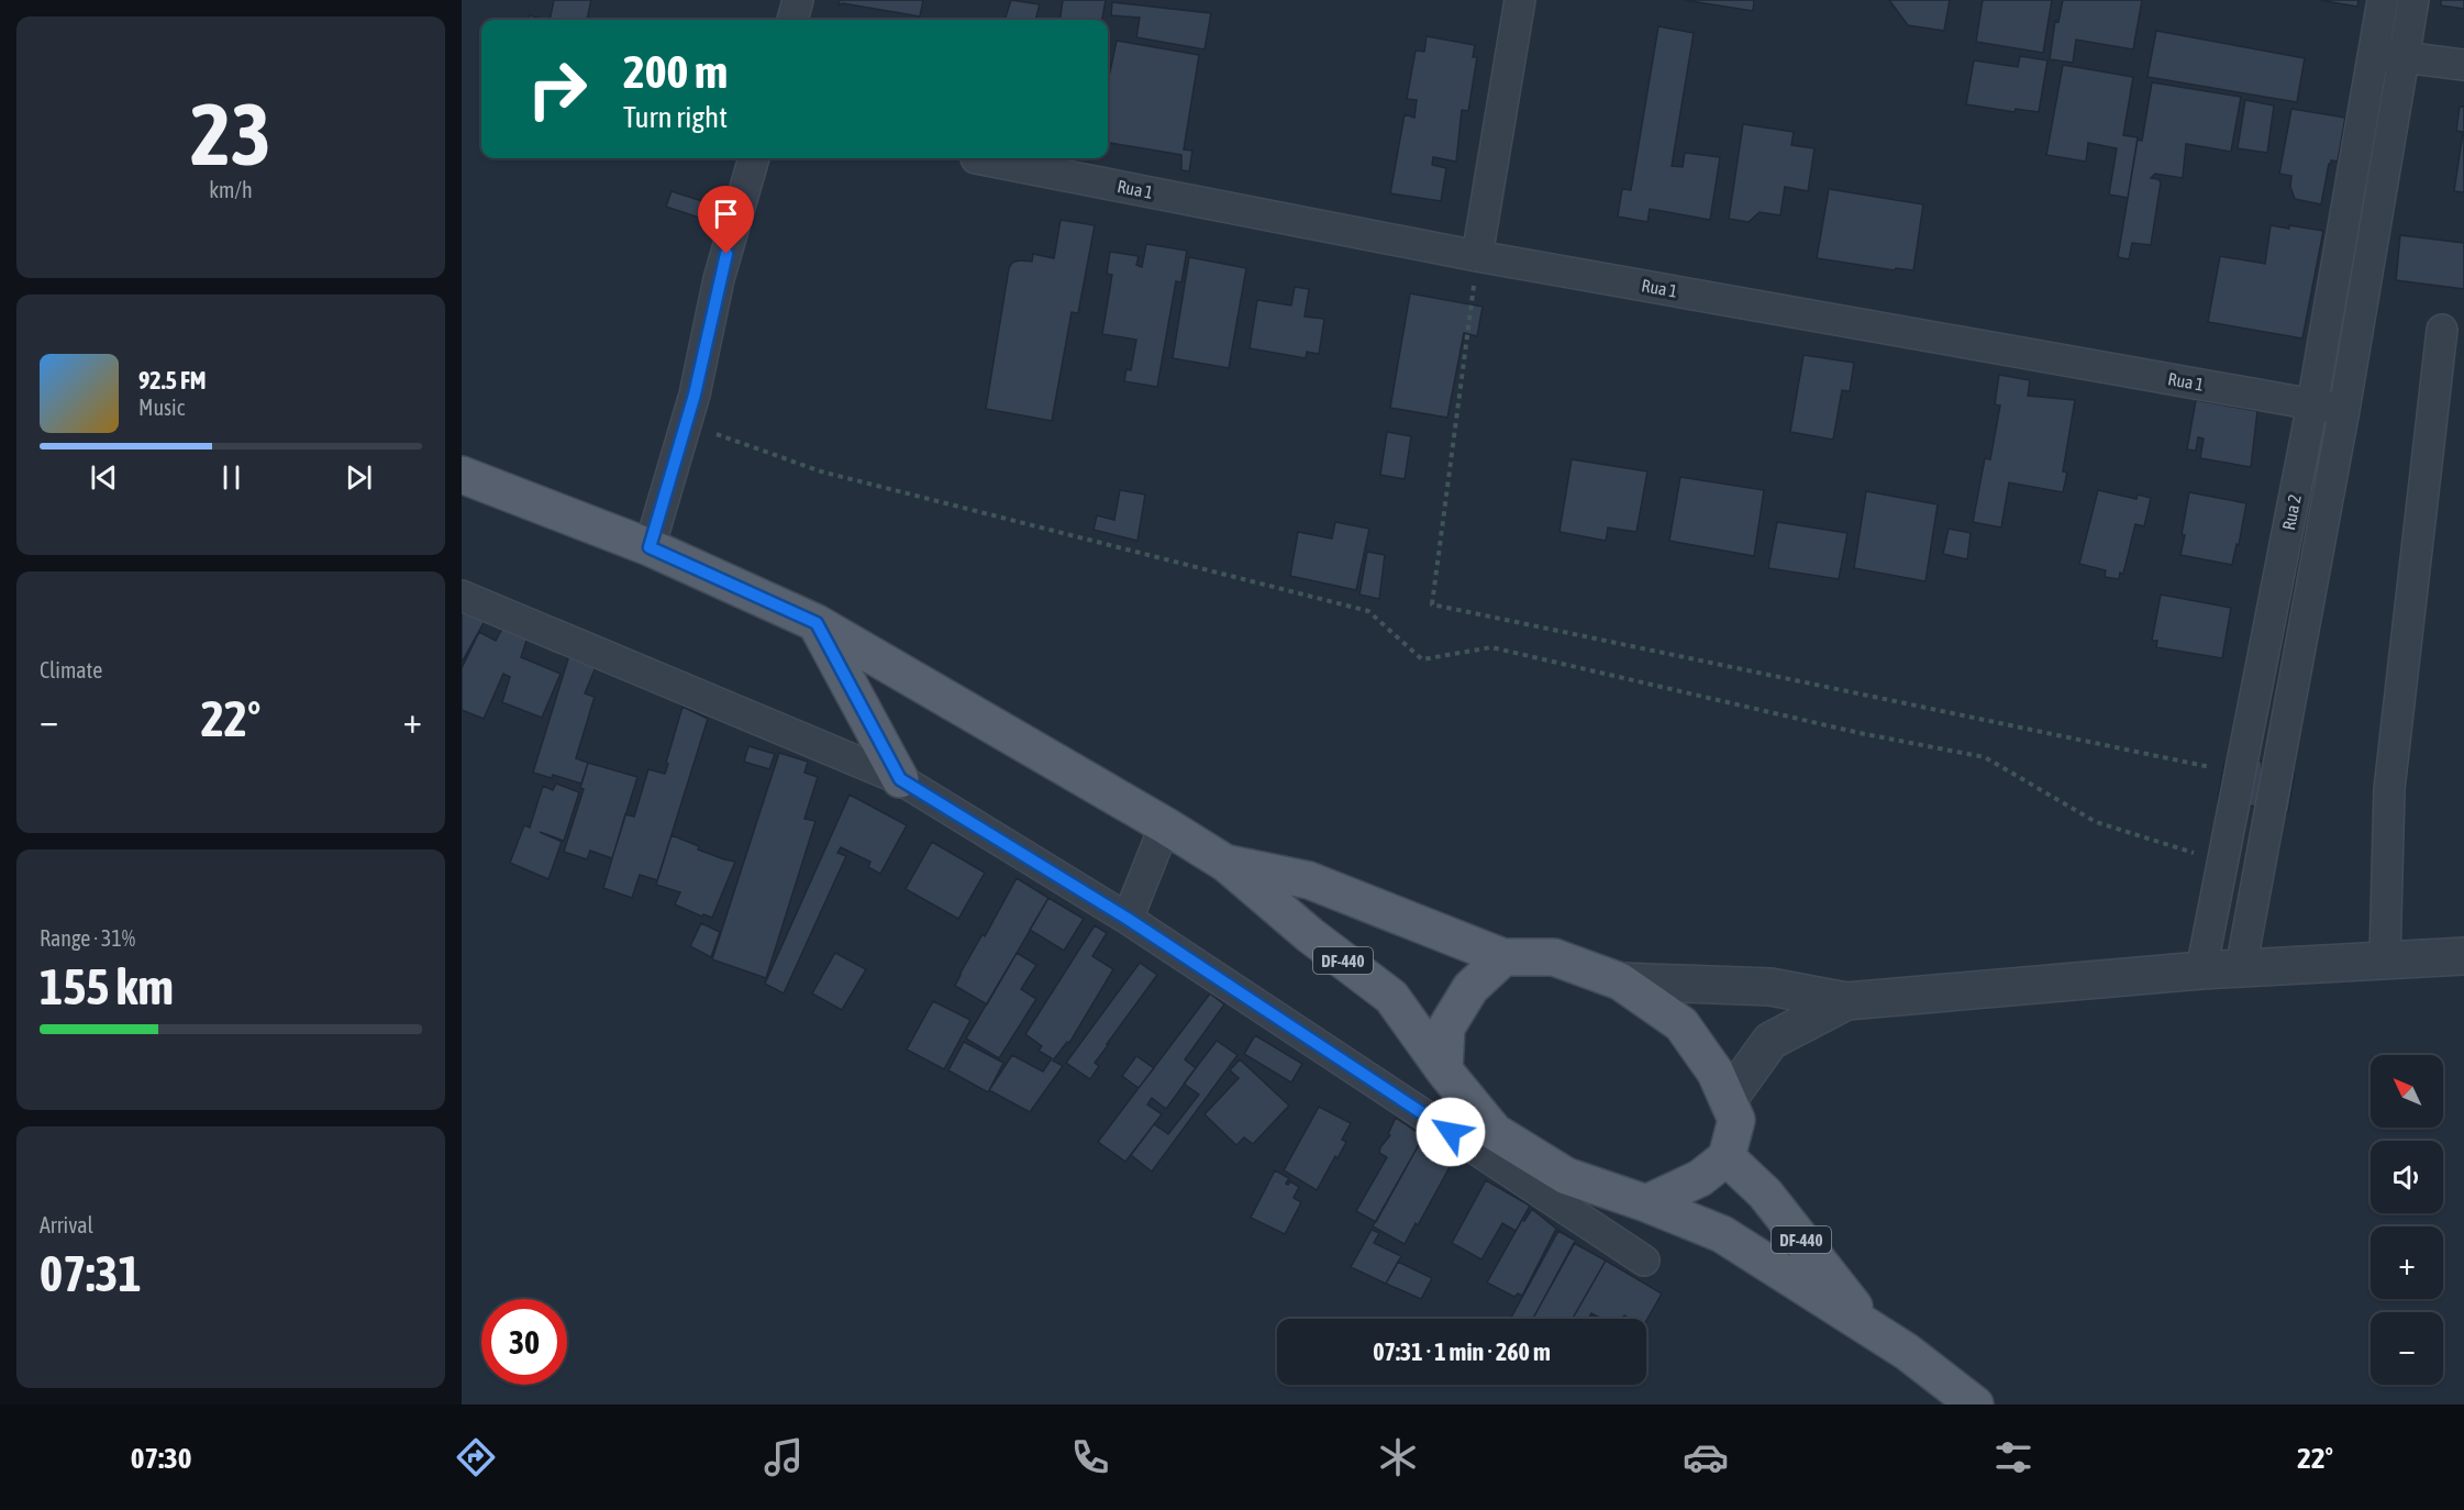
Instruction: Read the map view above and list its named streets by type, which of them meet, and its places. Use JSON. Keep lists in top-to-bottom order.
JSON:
{
  "streets": {
    "main road": ["DF-440"],
    "street": ["Rua 1", "Rua 2"]
  },
  "crossings": [
    ["Rua 1", "Rua 2"]
  ],
  "north": "top left",
  "page": {
    "tile": [
      ["23", "km/h"],
      "Climate",
      ["Range · 31%", "155 km"],
      ["Arrival", "07:31"]
    ],
    "turn": ["200 m", "Turn right"],
    "song": ["92.5 FM", "Music"],
    "heat": ["−", "22°", "+"],
    "map_buttons": ["+", "−"],
    "limit": "30",
    "trip": "07:31 · 1 min · 260 m",
    "tabs": ["07:30", "22°"]
  }
}
